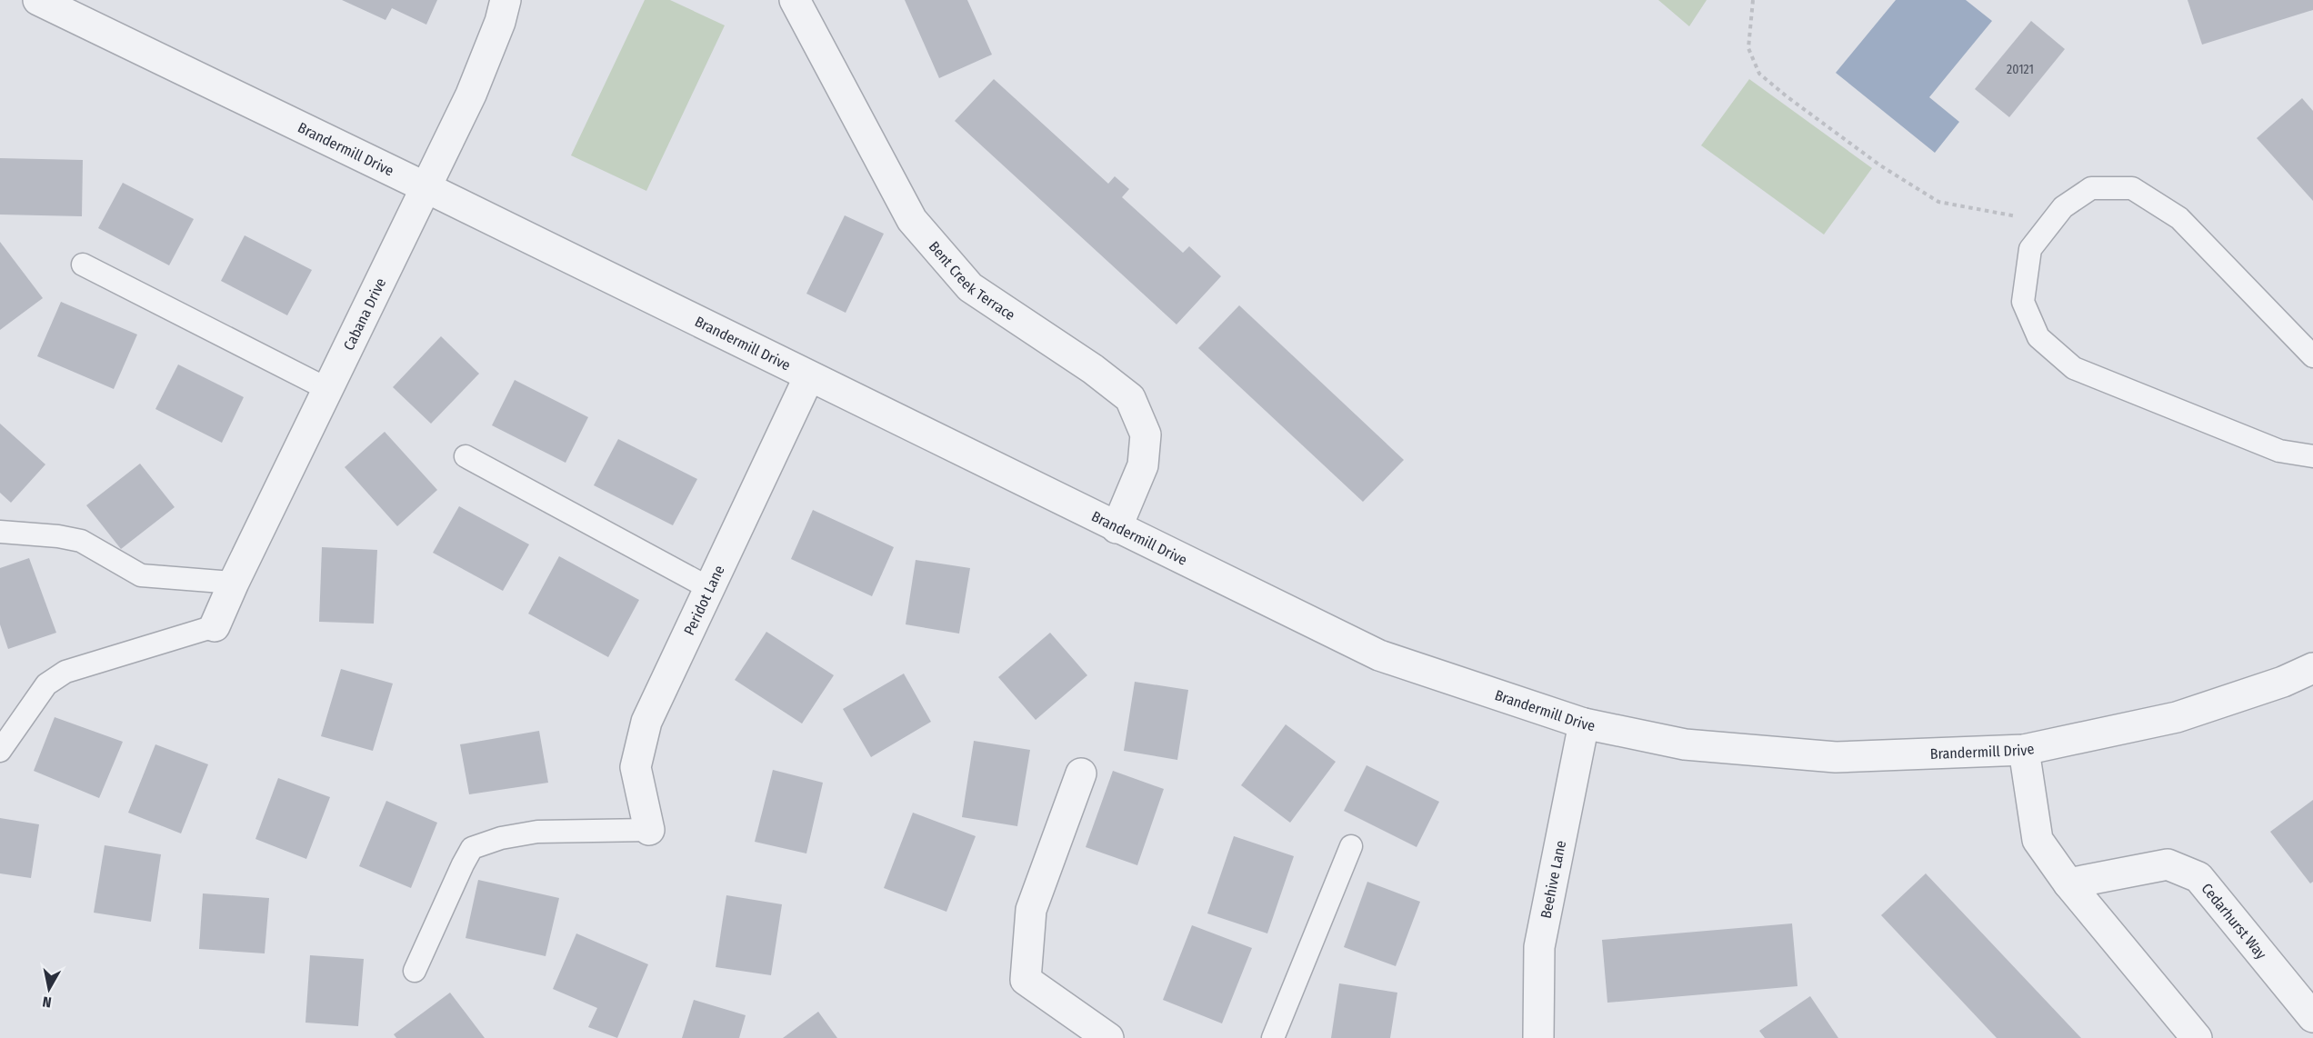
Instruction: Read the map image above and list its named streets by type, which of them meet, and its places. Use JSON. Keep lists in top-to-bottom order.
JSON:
{
  "streets": {
    "street": [
      "Brandermill Drive",
      "Bent Creek Terrace",
      "Cabana Drive",
      "Peridot Lane",
      "Beehive Lane",
      "Cedarhurst Way"
    ]
  },
  "crossings": [
    ["Brandermill Drive", "Bent Creek Terrace"],
    ["Brandermill Drive", "Cabana Drive"],
    ["Brandermill Drive", "Peridot Lane"],
    ["Brandermill Drive", "Beehive Lane"]
  ],
  "house_numbers": ["20121"],
  "north": "bottom"
}
